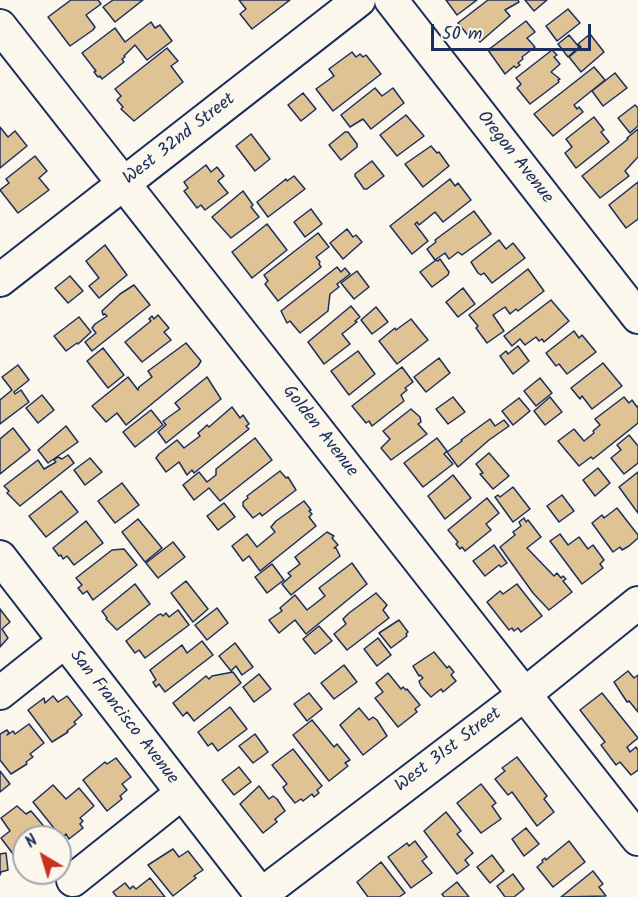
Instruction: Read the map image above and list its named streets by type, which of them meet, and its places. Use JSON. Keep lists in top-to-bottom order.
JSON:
{
  "streets": {
    "street": [
      "West 32nd Street",
      "Oregon Avenue",
      "Golden Avenue",
      "San Francisco Avenue",
      "West 31st Street"
    ]
  },
  "crossings": [
    ["West 32nd Street", "Golden Avenue"],
    ["Golden Avenue", "West 31st Street"],
    ["San Francisco Avenue", "West 31st Street"]
  ],
  "scale_bar": "50 m",
  "north": "top left"
}
